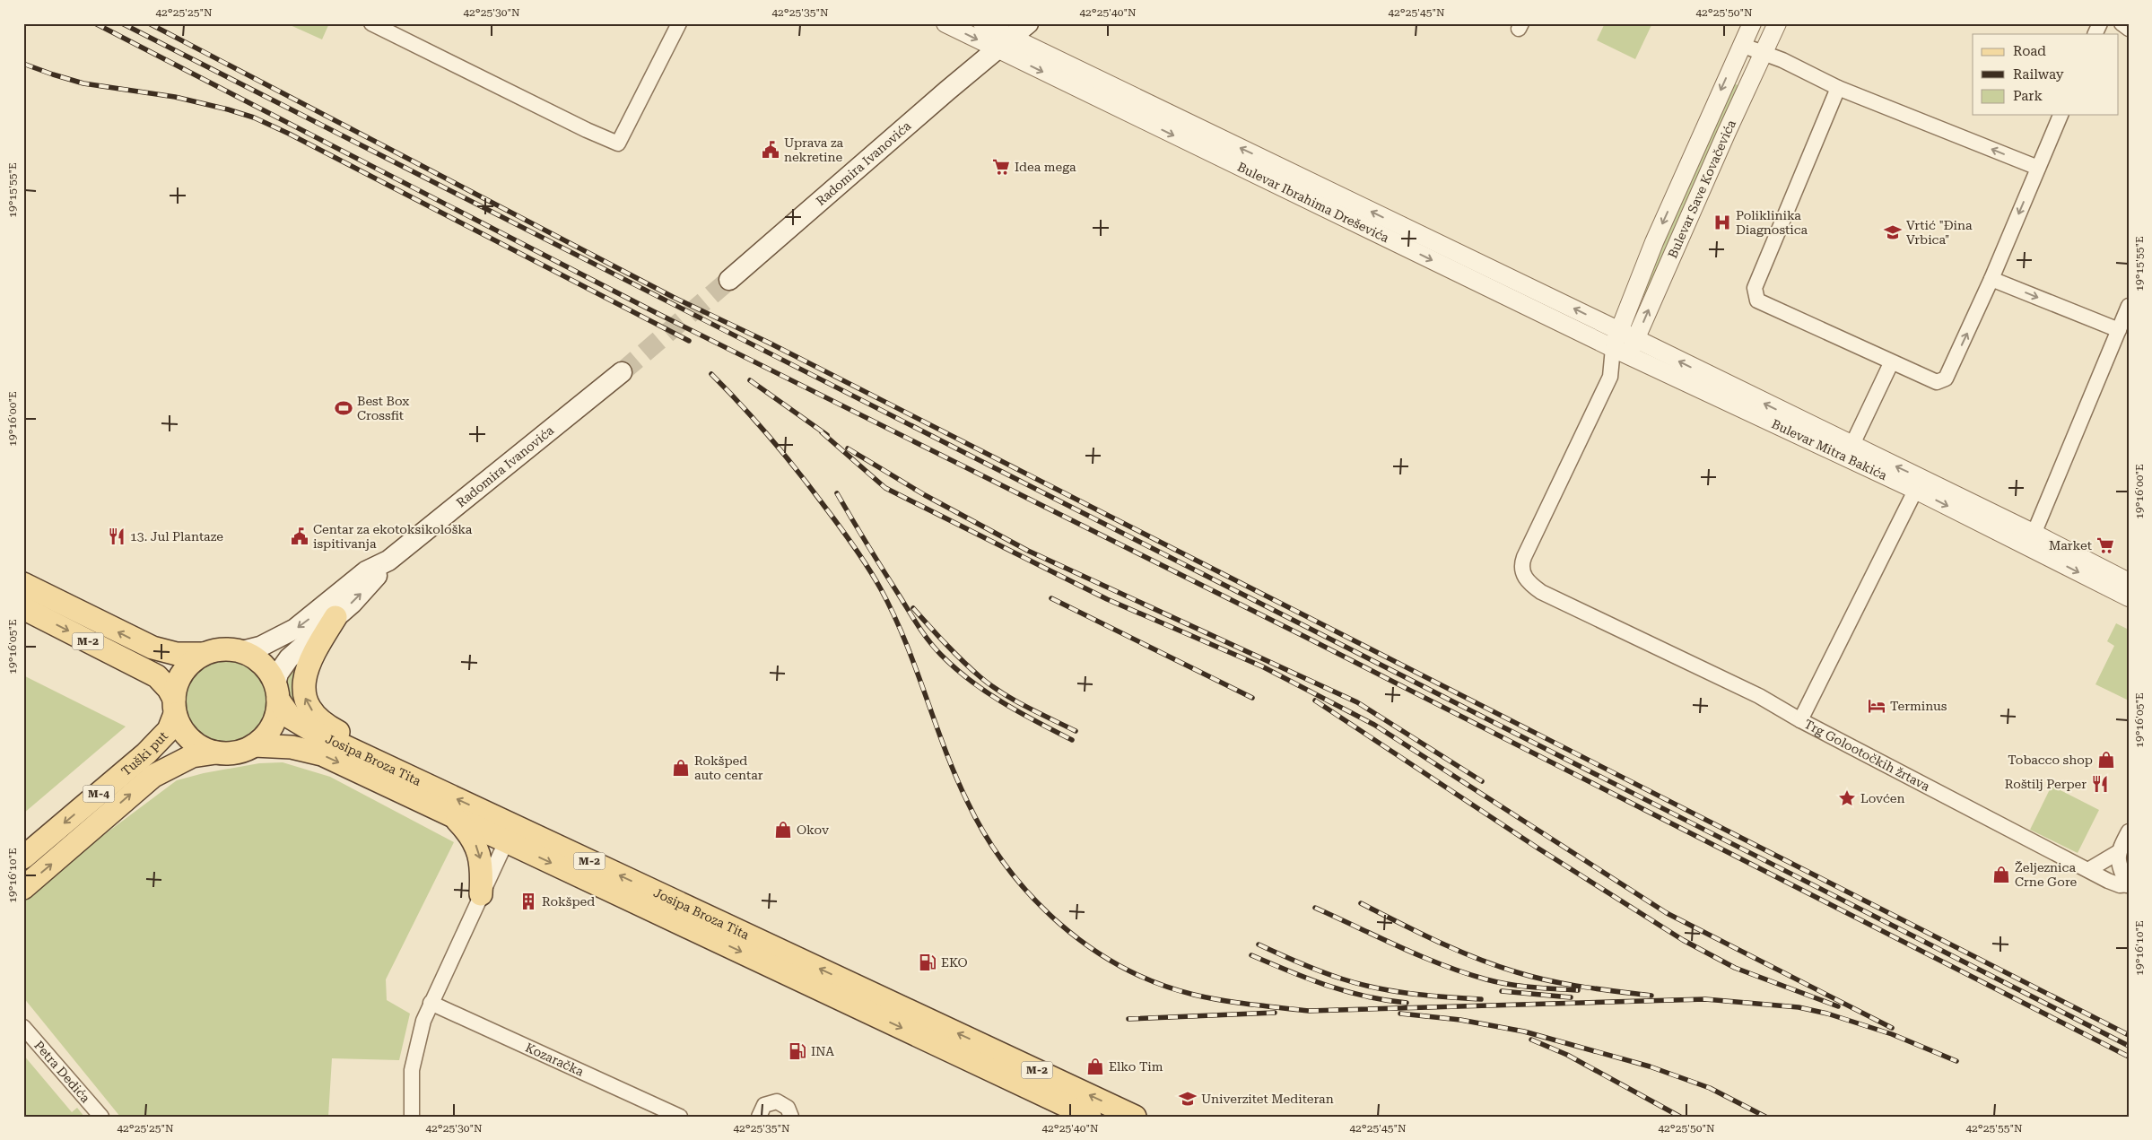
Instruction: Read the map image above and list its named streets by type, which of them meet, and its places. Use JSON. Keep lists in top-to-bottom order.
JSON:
{
  "streets": {
    "main road": [
      "Radomira Ivanovića",
      "M-2",
      "Tuški put",
      "Josipa Broza Tita",
      "M-4"
    ],
    "street": [
      "Bulevar Save Kovačevića",
      "Bulevar Ibrahima Dreševića",
      "Bulevar Mitra Bakića",
      "Trg Golootočkih žrtava",
      "Kozaračka",
      "Petra Dedića"
    ]
  },
  "crossings": [
    ["Radomira Ivanovića", "Bulevar Ibrahima Dreševića"],
    ["Bulevar Save Kovačevića", "Bulevar Ibrahima Dreševića"],
    ["Bulevar Save Kovačevića", "Bulevar Mitra Bakića"],
    ["Bulevar Ibrahima Dreševića", "Bulevar Mitra Bakića"],
    ["Bulevar Mitra Bakića", "Trg Golootočkih žrtava"],
    ["M-2", "Tuški put"],
    ["M-2", "Josipa Broza Tita"],
    ["Tuški put", "Josipa Broza Tita"]
  ],
  "places": {
    "public building": ["Uprava za nekretine", "Centar za ekotoksikološka ispitivanja"],
    "supermarket": ["Idea mega", "Market"],
    "hospital": ["Poliklinika Diagnostica"],
    "school or university": ["Vrtić \"Đina Vrbica\"", "Univerzitet Mediteran"],
    "sports": ["Best Box Crossfit"],
    "restaurant": ["13. Jul Plantaze", "Roštilj Perper"],
    "hotel": ["Terminus"],
    "shop": [
      "Tobacco shop",
      "Rokšped auto centar",
      "Okov",
      "Željeznica Crne Gore",
      "Elko Tim"
    ],
    "place": ["Lovćen"],
    "building": ["Rokšped"],
    "fuel station": ["EKO", "INA"]
  },
  "legend": ["Road", "Railway", "Park"],
  "coordinates": [
    "42°25'25\"N",
    "42°25'30\"N",
    "42°25'35\"N",
    "42°25'40\"N",
    "42°25'45\"N",
    "42°25'50\"N",
    "19°15'55\"E",
    "19°16'00\"E",
    "19°16'05\"E",
    "19°16'10\"E",
    "42°25'55\"N"
  ]
}
